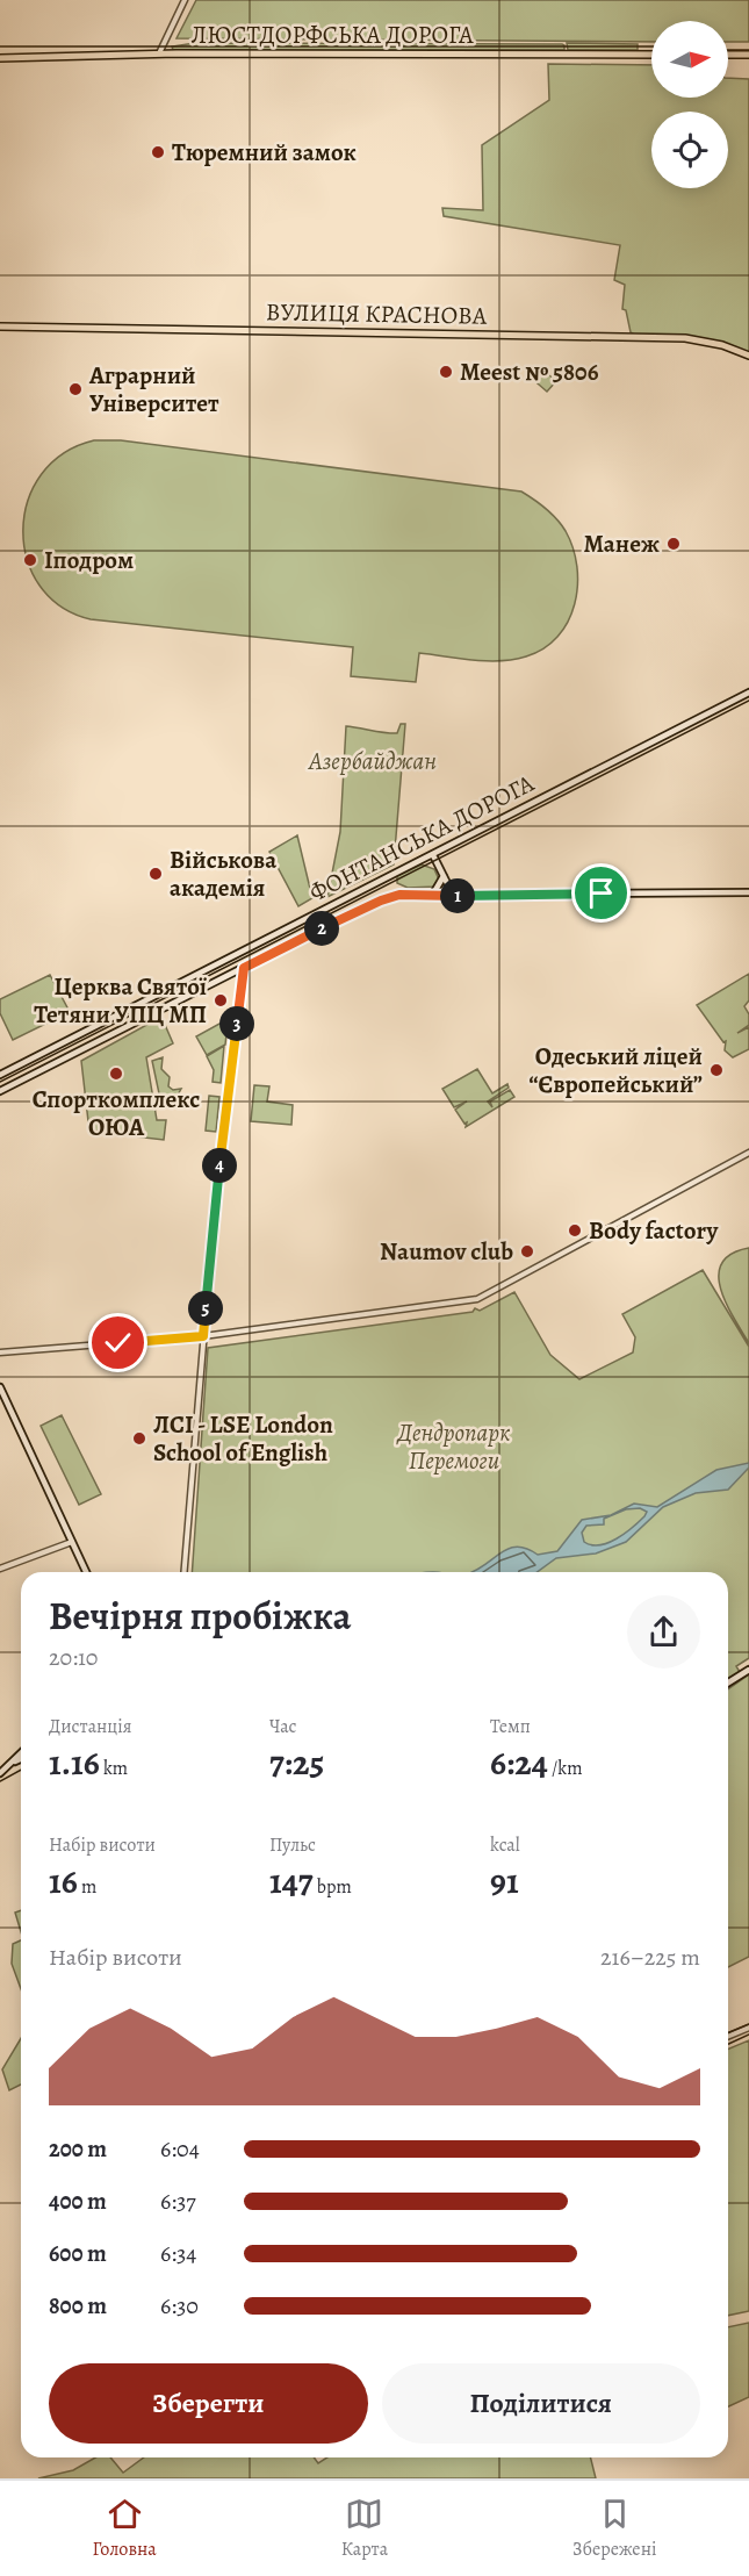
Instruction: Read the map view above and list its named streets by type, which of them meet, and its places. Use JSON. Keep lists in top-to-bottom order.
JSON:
{
  "streets": {
    "main road": ["ЛЮСТДОРФСЬКА ДОРОГА", "ВУЛИЦЯ КРАСНОВА", "ФОНТАНСЬКА ДОРОГА"]
  },
  "parks": ["Азербайджан", "Дендропарк Перемоги"],
  "places": [
    "Тюремний замок",
    "Meest № 5806",
    "Аграрний Університет",
    "Манеж",
    "Іподром",
    "Військова академія",
    "Церква Святої Тетяни УПЦ МП",
    "Одеський ліцей “Європейський”",
    "Спорткомплекс ОЮА",
    "Body factory",
    "Naumov club",
    "ЛСІ - LSE London School of English"
  ],
  "north": "right",
  "page": {
    "pins": [
      "1",
      "2",
      "3",
      "4",
      "5"
    ],
    "heading": ["Вечірня пробіжка", "20:10"],
    "stats": [
      ["Дистанція", "1.16 km"],
      ["Час", "7:25"],
      ["Темп", "6:24 /km"],
      ["Набір висоти", "16 m"],
      ["Пульс", "147 bpm"],
      ["kcal", "91"]
    ],
    "chart": ["Набір висоти", "216–225 m"],
    "list": [
      {
        "name": "200 m",
        "note": "6:04"
      },
      {
        "name": "400 m",
        "note": "6:37"
      },
      {
        "name": "600 m",
        "note": "6:34"
      },
      {
        "name": "800 m",
        "note": "6:30"
      }
    ],
    "buttons": ["Зберегти", "Поділитися"],
    "tabs": ["Головна", "Карта", "Збережені"]
  }
}
